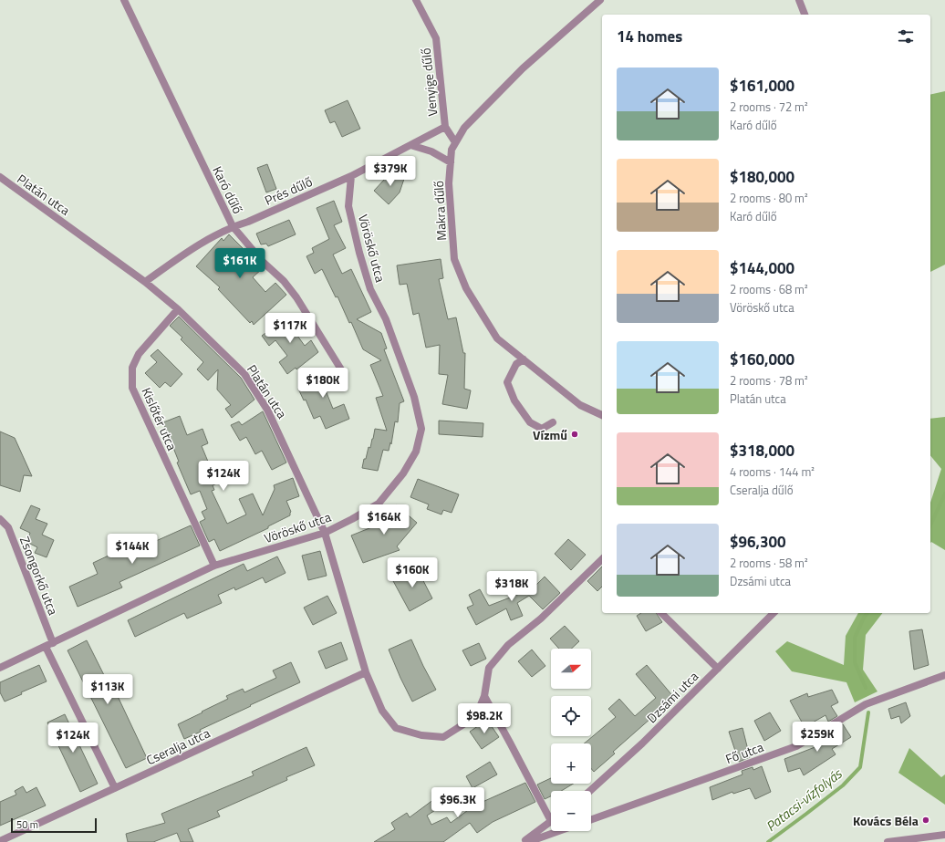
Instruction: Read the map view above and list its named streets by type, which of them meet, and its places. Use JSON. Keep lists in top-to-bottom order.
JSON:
{
  "streets": {
    "street": [
      "Venyige dűlő",
      "Karó dűlő",
      "Prés dűlő",
      "Platán utca",
      "Makra dűlő",
      "Vöröskő utca",
      "Kislőtér utca",
      "Zsongorkő utca",
      "Dzsámi utca",
      "Cseralja utca",
      "Fő utca"
    ]
  },
  "crossings": [
    ["Venyige dűlő", "Prés dűlő"],
    ["Venyige dűlő", "Makra dűlő"],
    ["Karó dűlő", "Prés dűlő"],
    ["Prés dűlő", "Platán utca"],
    ["Prés dűlő", "Vöröskő utca"],
    ["Platán utca", "Vöröskő utca"],
    ["Platán utca", "Kislőtér utca"],
    ["Platán utca", "Cseralja utca"],
    ["Vöröskő utca", "Kislőtér utca"],
    ["Vöröskő utca", "Zsongorkő utca"]
  ],
  "water": ["Patacsi-vízfolyás"],
  "places": ["Vízmű", "Kovács Béla"],
  "scale_bar": "50 m",
  "north": "right",
  "page": {
    "heading": "14 homes",
    "list": [
      {
        "name": "$161,000",
        "note": "2 rooms · 72 m² · Karó dűlő"
      },
      {
        "name": "$180,000",
        "note": "2 rooms · 80 m² · Karó dűlő"
      },
      {
        "name": "$144,000",
        "note": "2 rooms · 68 m² · Vöröskő utca"
      },
      {
        "name": "$160,000",
        "note": "2 rooms · 78 m² · Platán utca"
      },
      {
        "name": "$318,000",
        "note": "4 rooms · 144 m² · Cseralja dűlő"
      },
      {
        "name": "$96,300",
        "note": "2 rooms · 58 m² · Dzsámi utca"
      }
    ],
    "price": [
      "$379K",
      "$161K",
      "$117K",
      "$180K",
      "$124K",
      "$164K",
      "$144K",
      "$160K",
      "$318K",
      "$113K",
      "$98.2K",
      "$259K",
      "$124K",
      "$96.3K"
    ],
    "map_buttons": ["+", "−"],
    "scale": "50 m"
  }
}
